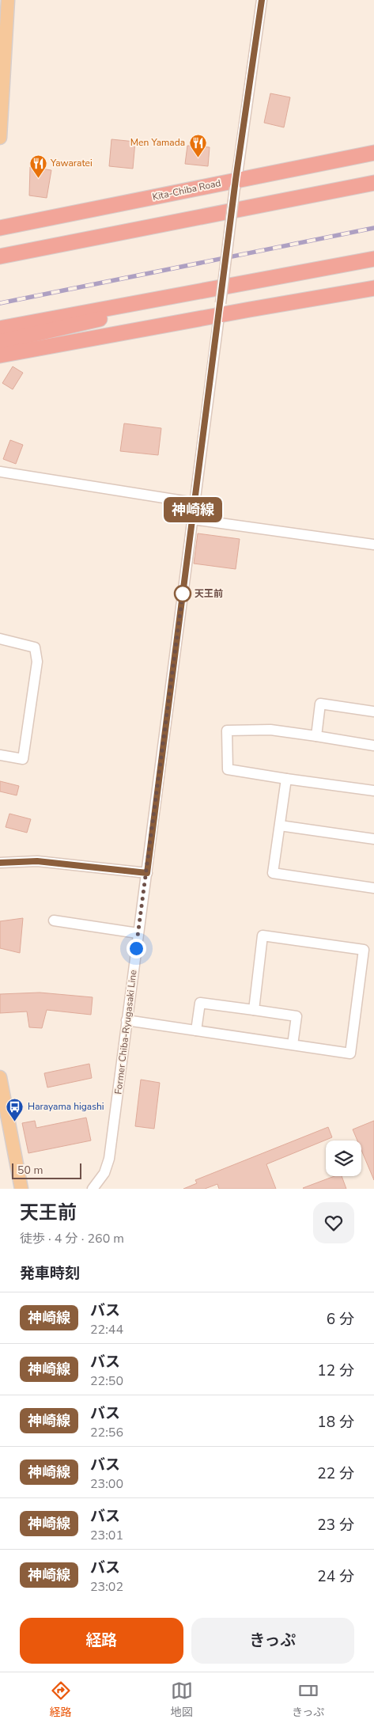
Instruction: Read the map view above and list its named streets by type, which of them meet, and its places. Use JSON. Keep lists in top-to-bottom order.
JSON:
{
  "streets": {
    "highway": ["Kita-Chiba Road"],
    "street": ["Former Chiba-Ryugasaki Line"]
  },
  "crossings": [
    ["Kita-Chiba Road", "Former Chiba-Ryugasaki Line"]
  ],
  "places": {
    "restaurant": ["Men Yamada", "Yawaratei"],
    "other": ["天王前"],
    "bus stop": ["Harayama higashi"]
  },
  "lines": ["bus line 神崎線"],
  "scale_bar": "50 m",
  "page": {
    "on_map": "神崎線",
    "scale": "50 m",
    "heading": [
      ["天王前", "徒歩 · 4 分 · 260 m"],
      "発車時刻"
    ],
    "list": [
      {
        "mark": "神崎線",
        "name": "バス",
        "note": "22:44",
        "value": "6 分"
      },
      {
        "mark": "神崎線",
        "name": "バス",
        "note": "22:50",
        "value": "12 分"
      },
      {
        "mark": "神崎線",
        "name": "バス",
        "note": "22:56",
        "value": "18 分"
      },
      {
        "mark": "神崎線",
        "name": "バス",
        "note": "23:00",
        "value": "22 分"
      },
      {
        "mark": "神崎線",
        "name": "バス",
        "note": "23:01",
        "value": "23 分"
      },
      {
        "mark": "神崎線",
        "name": "バス",
        "note": "23:02",
        "value": "24 分"
      }
    ],
    "buttons": ["経路", "きっぷ"],
    "tabs": ["経路", "地図", "きっぷ"]
  }
}
